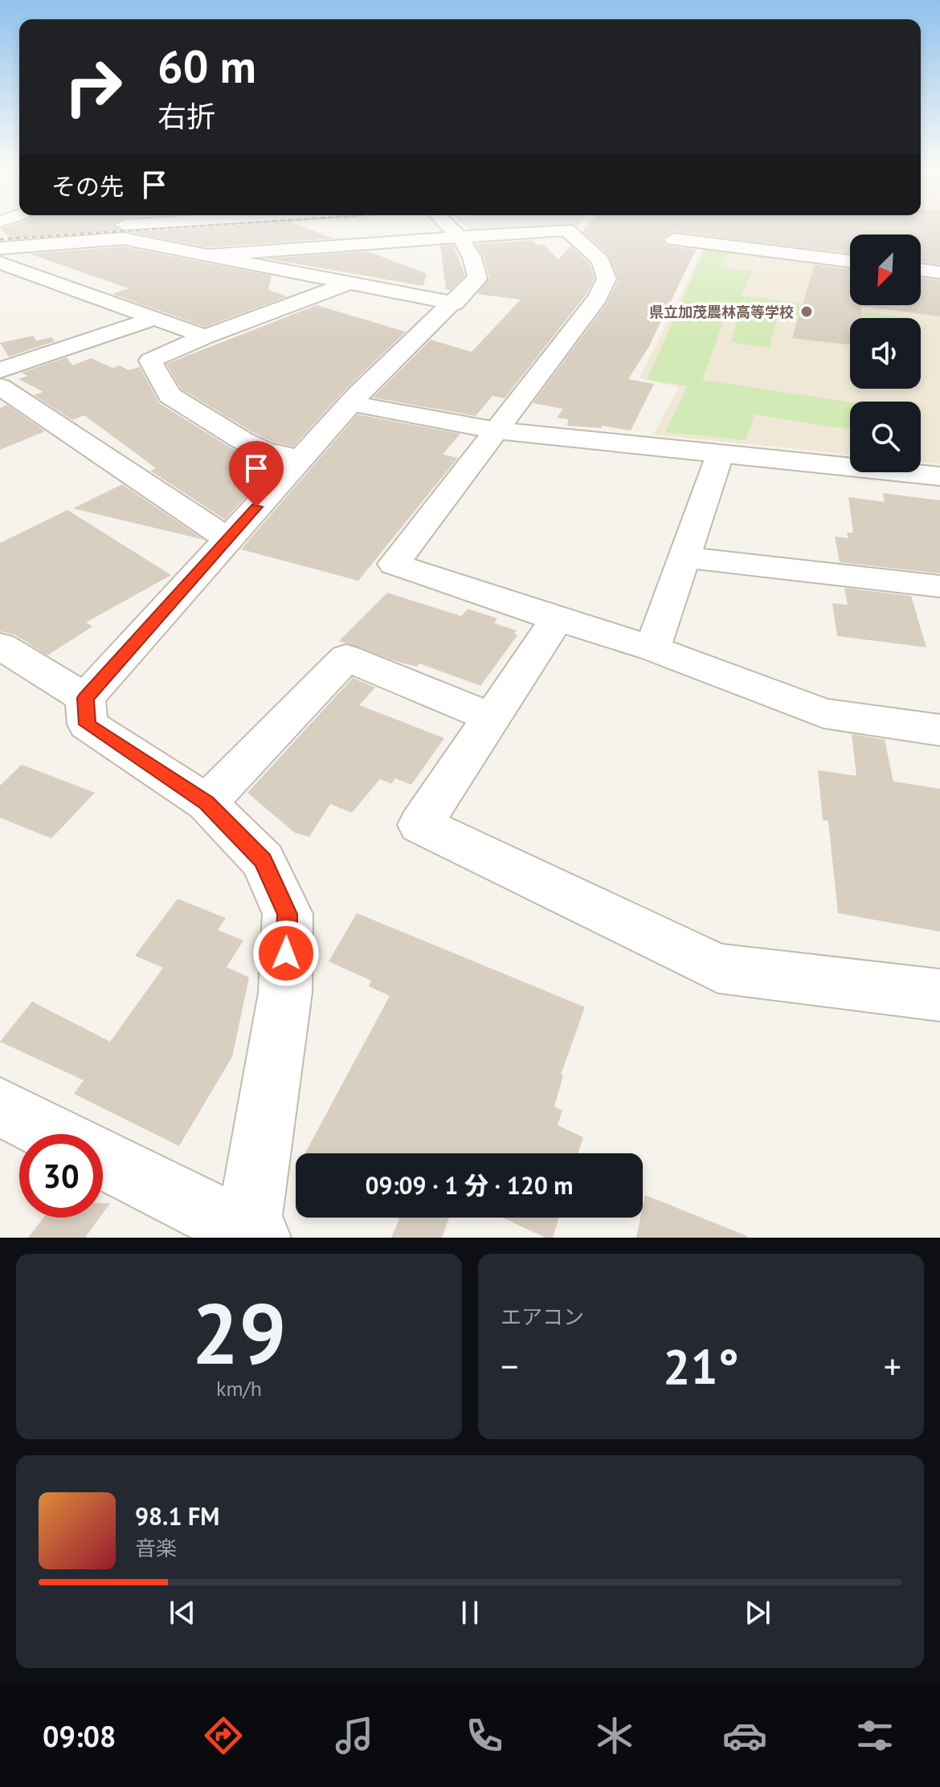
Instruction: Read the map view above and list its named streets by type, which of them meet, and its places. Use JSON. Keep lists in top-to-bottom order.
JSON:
{
  "places": ["県立加茂農林高等学校"],
  "north": "bottom left",
  "page": {
    "turn": ["60 m", "右折"],
    "then": "その先",
    "limit": "30",
    "trip": "09:09 · 1 分 · 120 m",
    "tile": [
      ["29", "km/h"],
      "エアコン"
    ],
    "heat": ["−", "21°", "+"],
    "song": ["98.1 FM", "音楽"],
    "tabs": "09:08"
  }
}
